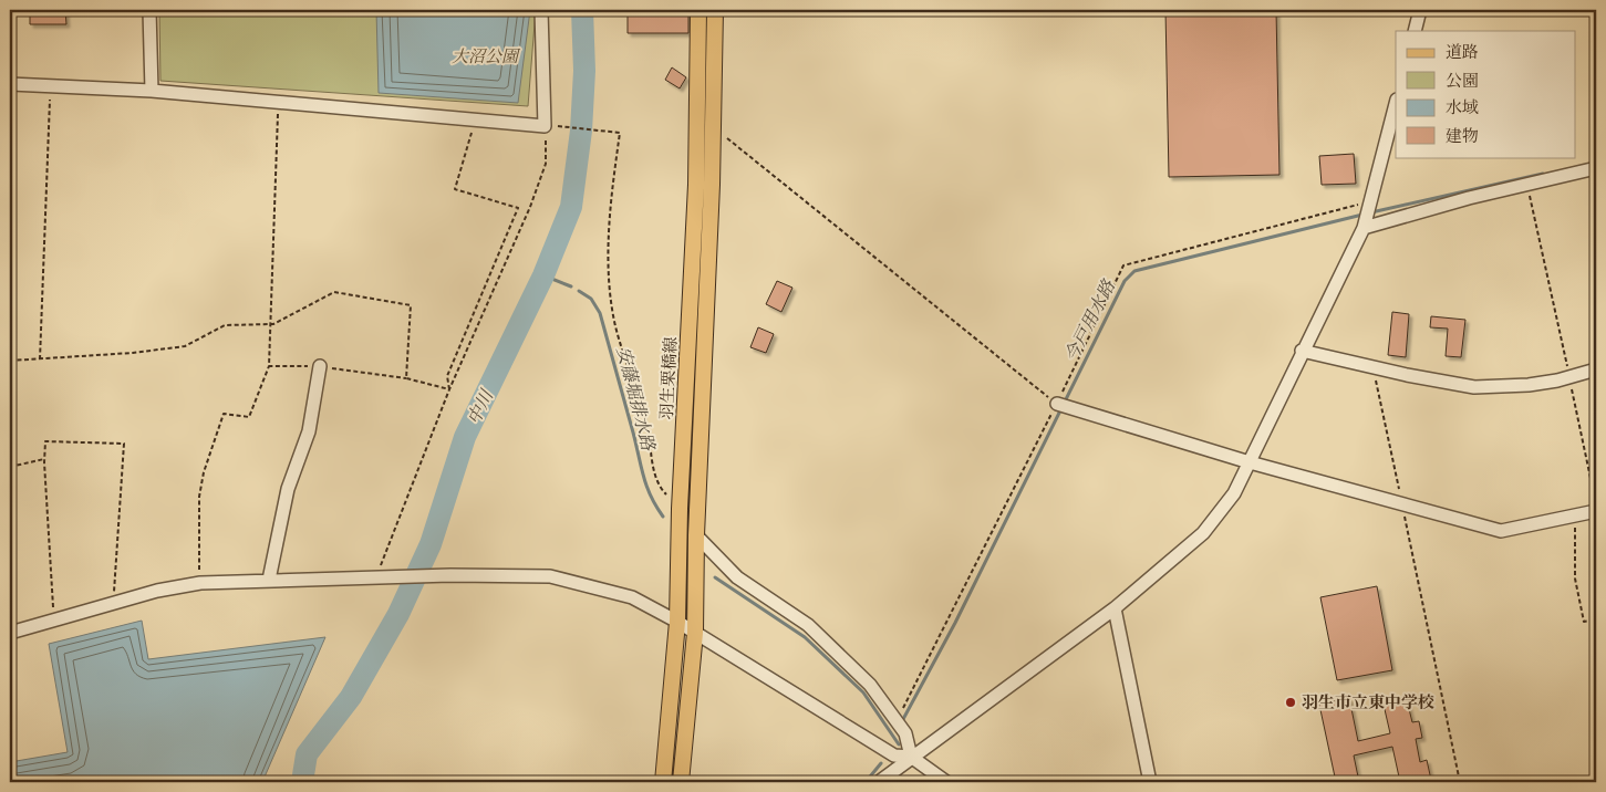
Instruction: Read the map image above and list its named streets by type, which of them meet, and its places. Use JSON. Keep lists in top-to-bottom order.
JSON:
{
  "streets": {
    "main road": ["羽生栗橋線"]
  },
  "water": ["今戸用水路", "安藤堀排水路", "中川"],
  "parks": ["大沼公園"],
  "places": ["羽生市立東中学校"],
  "legend": [
    "道路",
    "公園",
    "水域",
    "建物"
  ]
}
